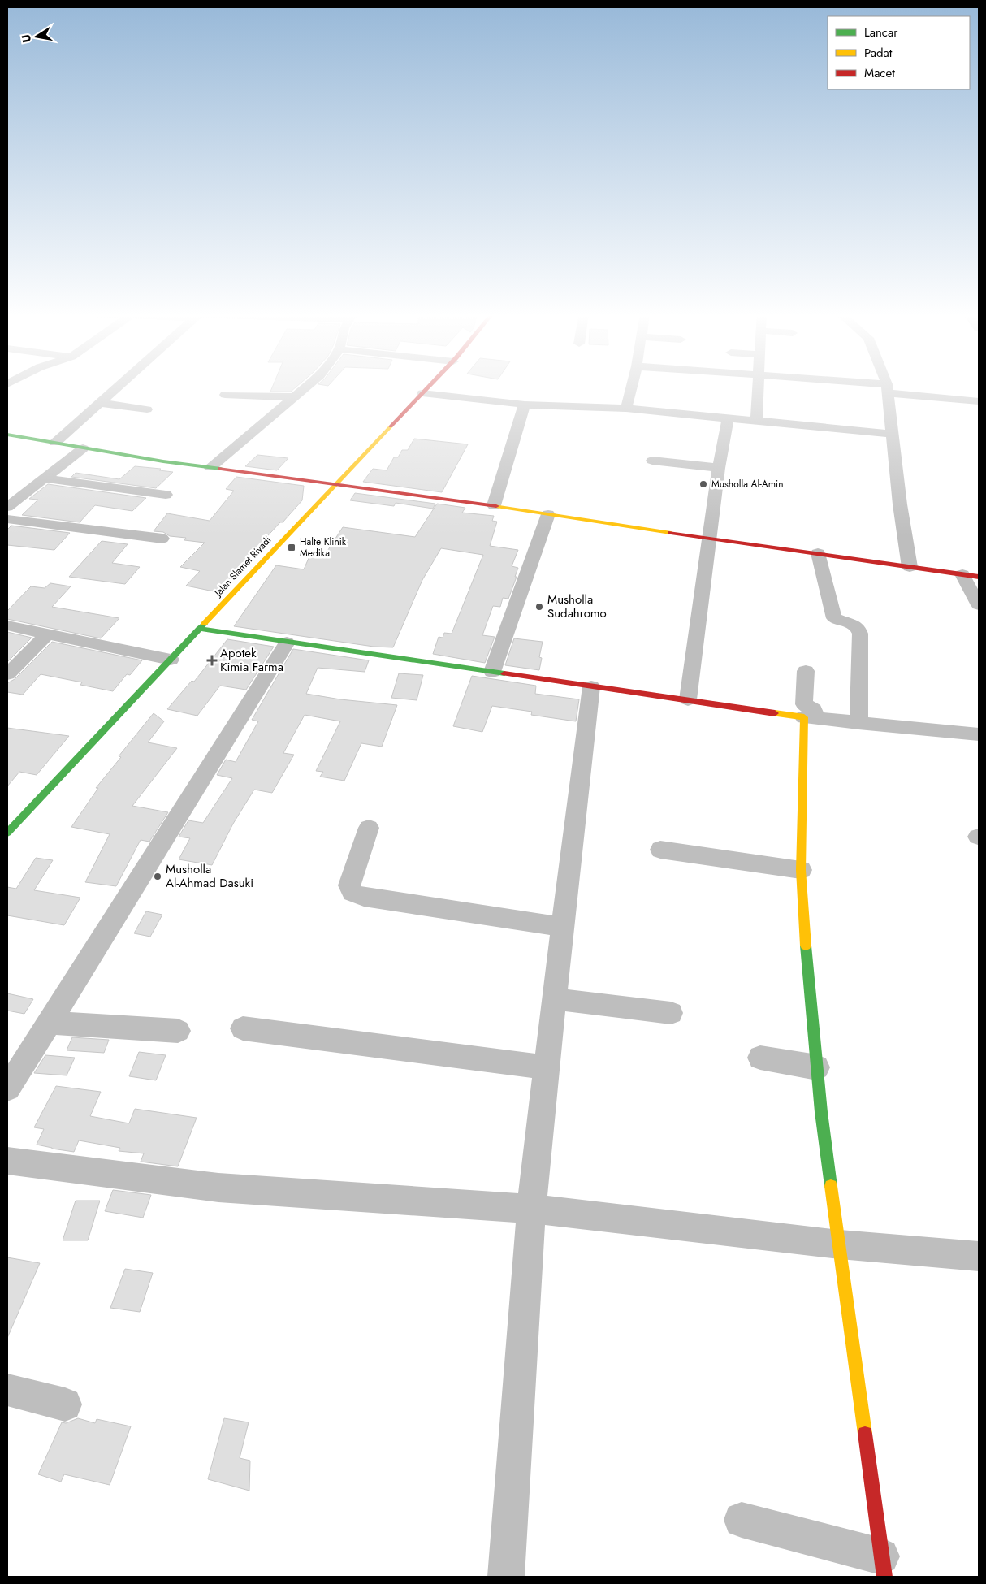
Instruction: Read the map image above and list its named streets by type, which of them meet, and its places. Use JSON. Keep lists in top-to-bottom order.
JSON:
{
  "streets": {
    "street": ["Jalan Slamet Riyadi"]
  },
  "places": {
    "other": ["Musholla Al-Amin", "Musholla Sudahromo", "Musholla Al-Ahmad Dasuki"],
    "transit": ["Halte Klinik Medika"],
    "health": ["Apotek Kimia Farma"]
  },
  "legend": ["Lancar", "Padat", "Macet"],
  "north": "left"
}
